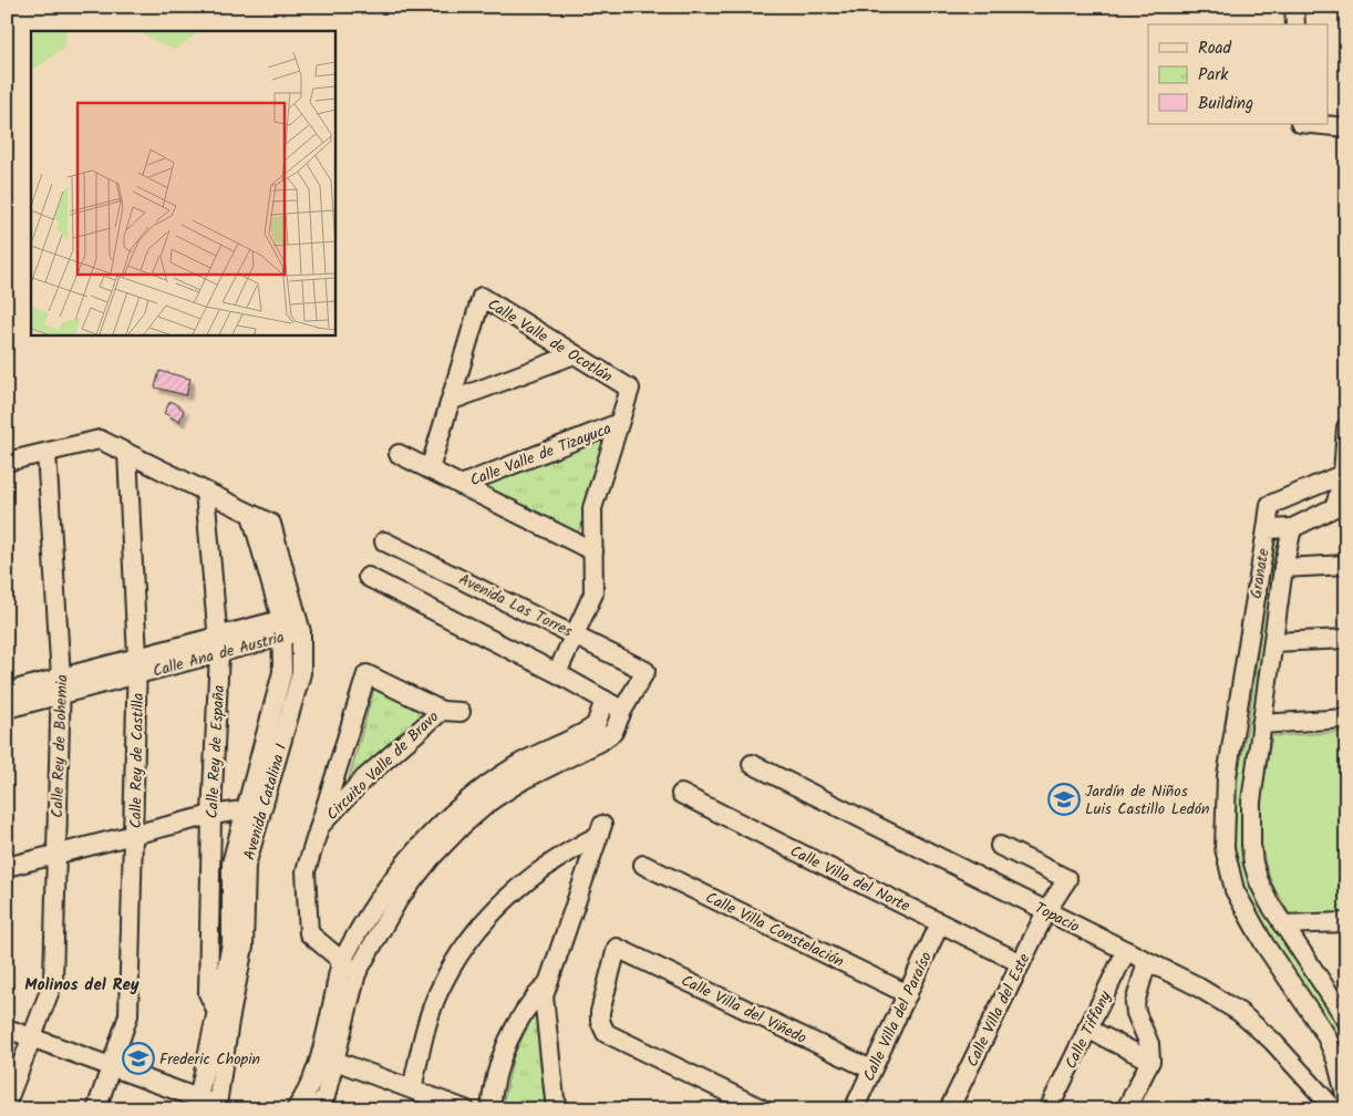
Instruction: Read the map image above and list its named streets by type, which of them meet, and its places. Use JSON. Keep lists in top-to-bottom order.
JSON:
{
  "streets": {
    "street": [
      "Calle Valle de Ocotlán",
      "Calle Valle de Tizayuca",
      "Granate",
      "Avenida Las Torres",
      "Calle Ana de Austria",
      "Calle Rey de Bohemia",
      "Calle Rey de España",
      "Calle Rey de Castilla",
      "Circuito Valle de Bravo",
      "Avenida Catalina I",
      "Calle Villa del Norte",
      "Topacio",
      "Calle Villa Constelación",
      "Calle Villa del Viñedo",
      "Calle Villa del Este",
      "Calle Villa del Paraíso",
      "Calle Tiffany"
    ]
  },
  "crossings": [
    ["Calle Valle de Ocotlán", "Calle Valle de Tizayuca"],
    ["Calle Valle de Ocotlán", "Avenida Las Torres"],
    ["Calle Ana de Austria", "Calle Rey de Bohemia"],
    ["Calle Ana de Austria", "Calle Rey de España"],
    ["Calle Ana de Austria", "Calle Rey de Castilla"],
    ["Calle Ana de Austria", "Avenida Catalina I"],
    ["Calle Rey de Bohemia", "Avenida Catalina I"],
    ["Calle Rey de España", "Avenida Catalina I"],
    ["Calle Rey de Castilla", "Avenida Catalina I"],
    ["Calle Villa del Norte", "Calle Villa del Este"],
    ["Calle Villa del Norte", "Calle Villa del Paraíso"],
    ["Topacio", "Calle Villa del Este"],
    ["Topacio", "Calle Tiffany"],
    ["Calle Villa Constelación", "Calle Villa del Paraíso"],
    ["Calle Villa del Viñedo", "Calle Villa del Paraíso"]
  ],
  "districts": ["Molinos del Rey"],
  "places": {
    "school or university": ["Jardín de Niños Luis Castillo Ledón", "Frederic Chopin"]
  },
  "legend": ["Road", "Park", "Building"]
}
